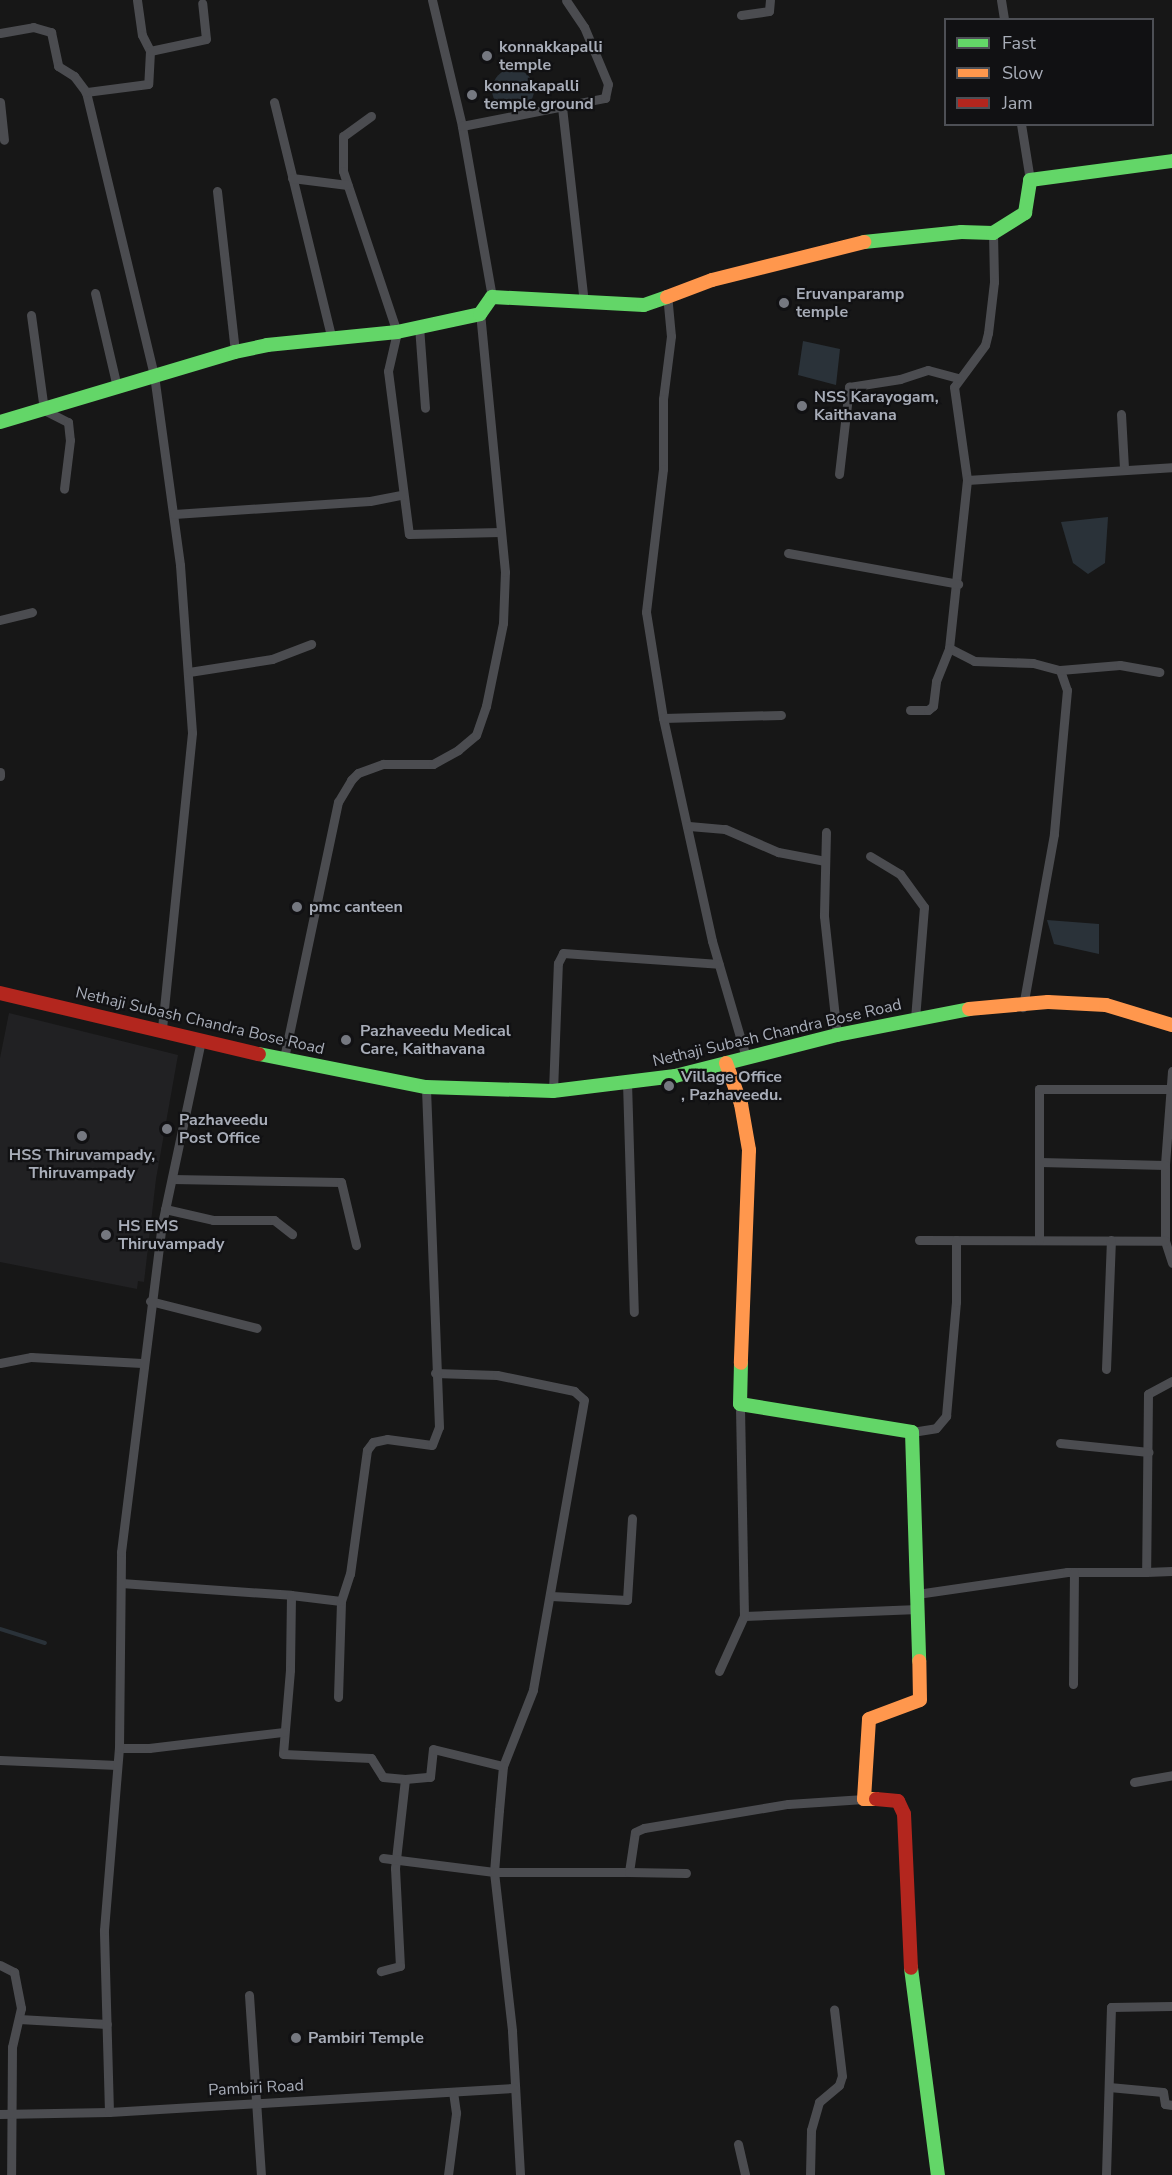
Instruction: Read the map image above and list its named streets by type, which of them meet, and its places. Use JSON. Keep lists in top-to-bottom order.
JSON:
{
  "streets": {
    "street": ["Nethaji Subash Chandra Bose Road", "Pambiri Road"]
  },
  "places": [
    "konnakkapalli temple",
    "konnakapalli temple ground",
    "Eruvanparamp temple",
    "NSS Karayogam, Kaithavana",
    "pmc canteen",
    "Pazhaveedu Medical Care, Kaithavana",
    "Village Office , Pazhaveedu.",
    "Pazhaveedu Post Office",
    "HSS Thiruvampady, Thiruvampady",
    "HS EMS Thiruvampady",
    "Pambiri Temple"
  ],
  "legend": ["Fast", "Slow", "Jam"]
}
